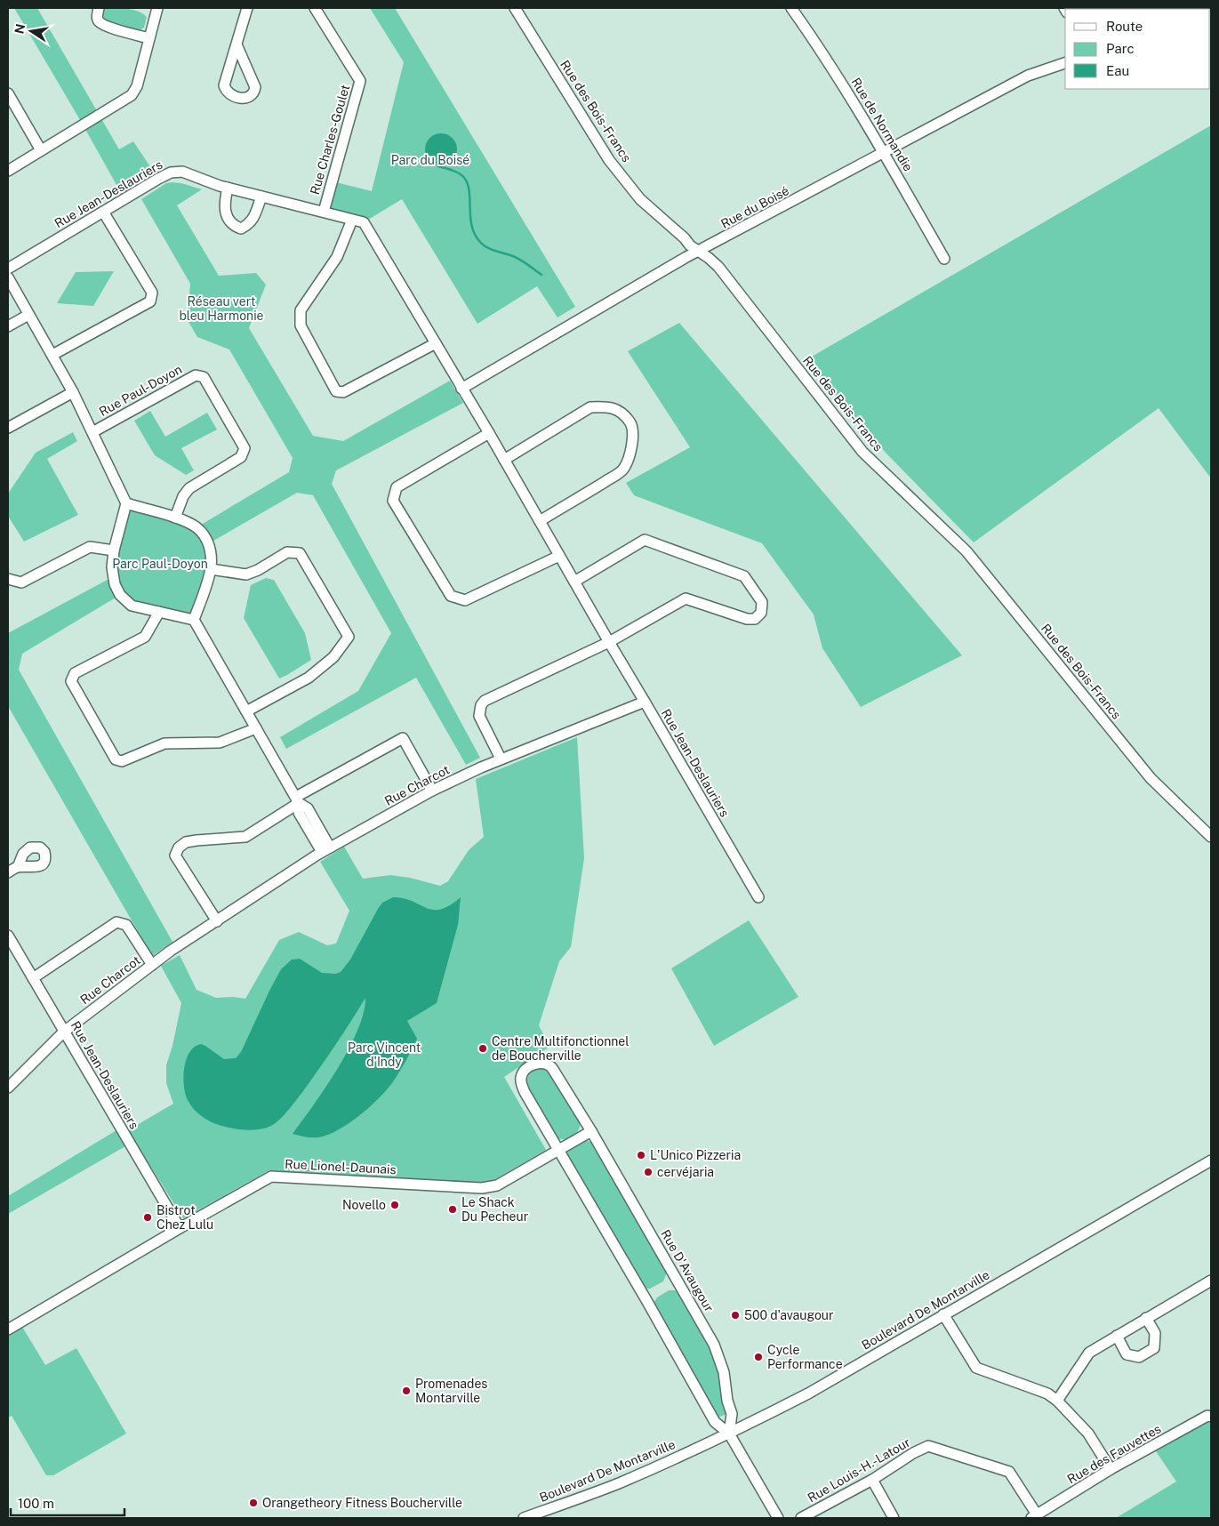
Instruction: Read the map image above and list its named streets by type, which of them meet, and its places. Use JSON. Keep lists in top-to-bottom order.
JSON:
{
  "streets": {
    "street": [
      "Rue des Bois-Francs",
      "Rue de Normandie",
      "Rue Charles-Goulet",
      "Rue Jean-Deslauriers",
      "Rue du Boisé",
      "Rue Paul-Doyon",
      "Rue Charcot",
      "Rue Lionel-Daunais",
      "Rue D'Avaugour",
      "Boulevard De Montarville",
      "Rue des Fauvettes",
      "Rue Louis-H.-Latour"
    ]
  },
  "crossings": [
    ["Rue des Bois-Francs", "Rue du Boisé"],
    ["Rue de Normandie", "Rue du Boisé"],
    ["Rue Charles-Goulet", "Rue Jean-Deslauriers"],
    ["Rue Jean-Deslauriers", "Rue du Boisé"],
    ["Rue Jean-Deslauriers", "Rue Charcot"],
    ["Rue Jean-Deslauriers", "Rue Lionel-Daunais"],
    ["Rue Lionel-Daunais", "Rue D'Avaugour"],
    ["Rue D'Avaugour", "Boulevard De Montarville"],
    ["Rue des Fauvettes", "Rue Louis-H.-Latour"]
  ],
  "parks": [
    "Parc du Boisé",
    "Réseau vert bleu Harmonie",
    "Parc Paul-Doyon",
    "Parc Vincent d'Indy"
  ],
  "places": [
    "Centre Multifonctionnel de Boucherville",
    "L'Unico Pizzeria",
    "cervéjaria",
    "Novello",
    "Le Shack Du Pecheur",
    "Bistrot Chez Lulu",
    "500 d'avaugour",
    "Cycle Performance",
    "Promenades Montarville",
    "Orangetheory Fitness Boucherville"
  ],
  "legend": ["Route", "Parc", "Eau"],
  "scale_bar": "100 m",
  "north": "left"
}
